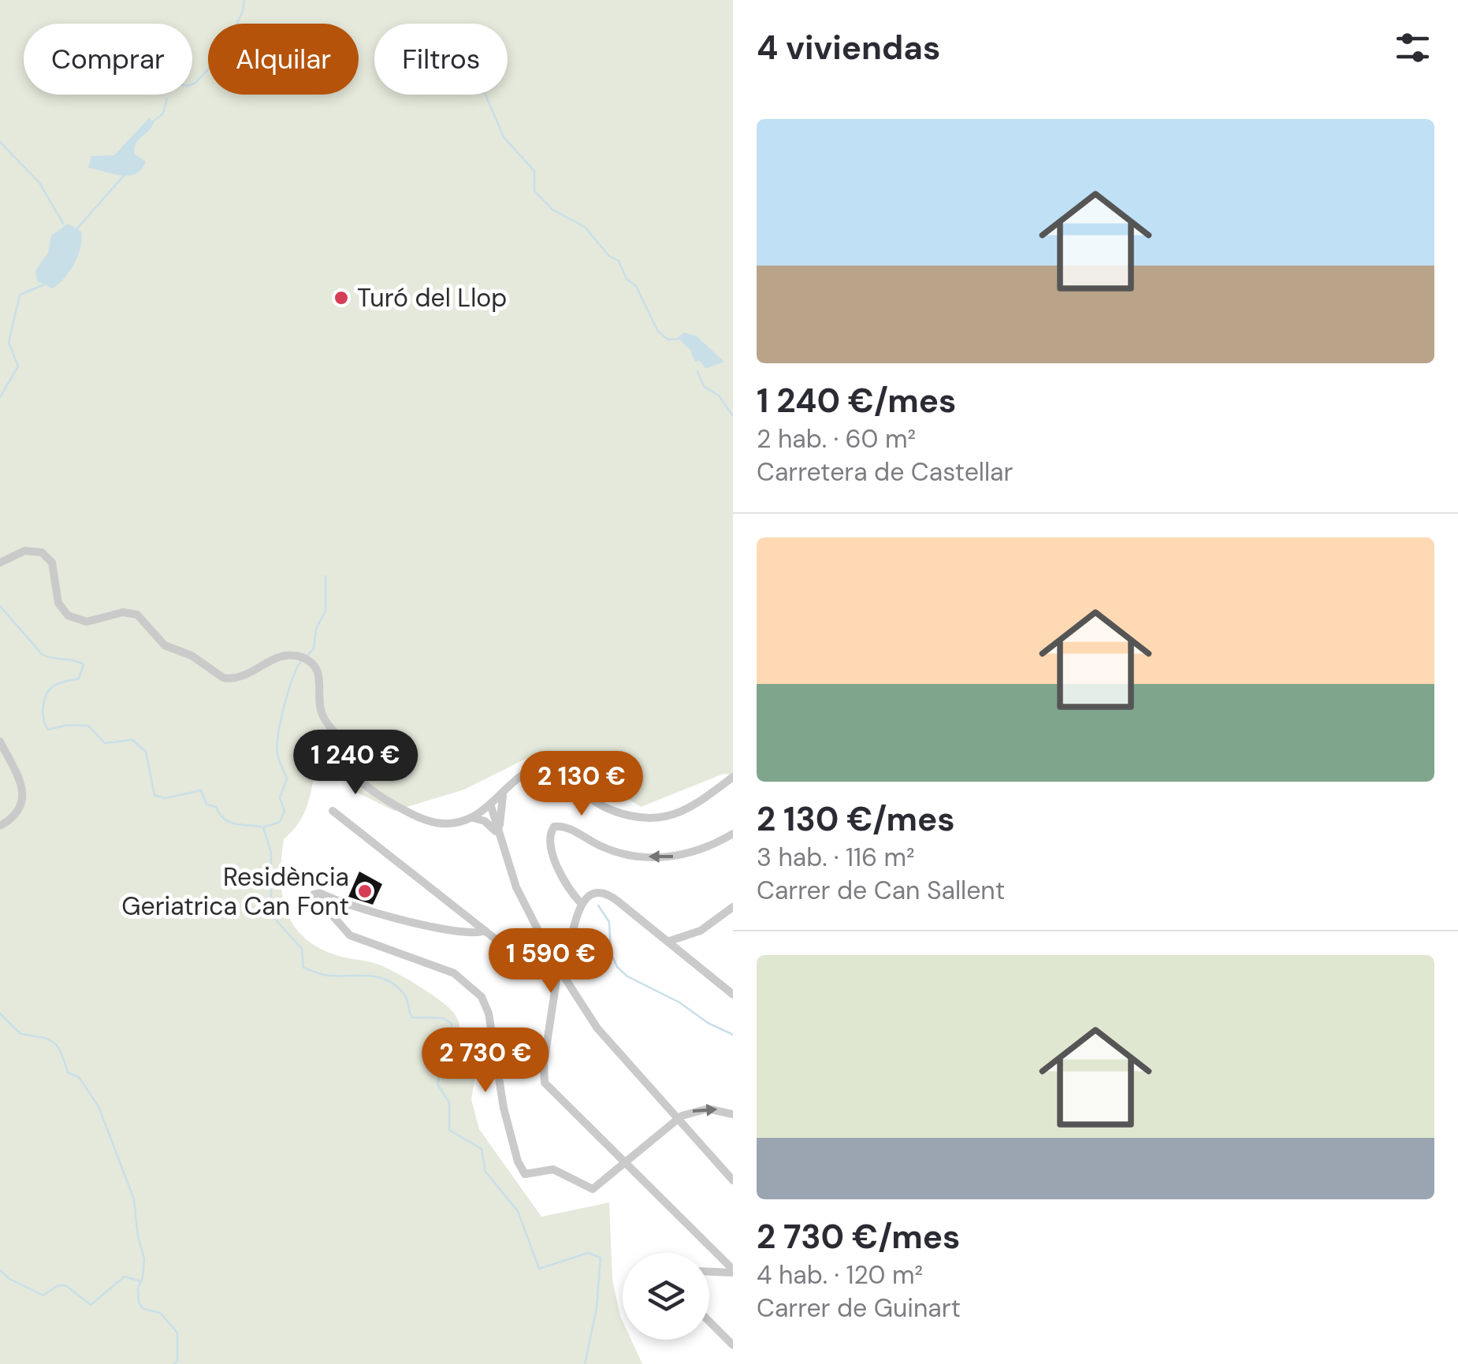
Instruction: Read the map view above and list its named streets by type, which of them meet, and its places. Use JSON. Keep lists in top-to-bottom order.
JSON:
{
  "places": ["Turó del Llop", "Residència Geriatrica Can Font"],
  "page": {
    "heading": "4 viviendas",
    "chip": ["Comprar", "Alquilar", "Filtros"],
    "list": [
      {
        "name": "1 240 €/mes",
        "note": "2 hab. · 60 m² · Carretera de Castellar"
      },
      {
        "name": "2 130 €/mes",
        "note": "3 hab. · 116 m² · Carrer de Can Sallent"
      },
      {
        "name": "2 730 €/mes",
        "note": "4 hab. · 120 m² · Carrer de Guinart"
      }
    ],
    "price": [
      "1 240 €",
      "2 130 €",
      "1 590 €",
      "2 730 €"
    ]
  }
}
